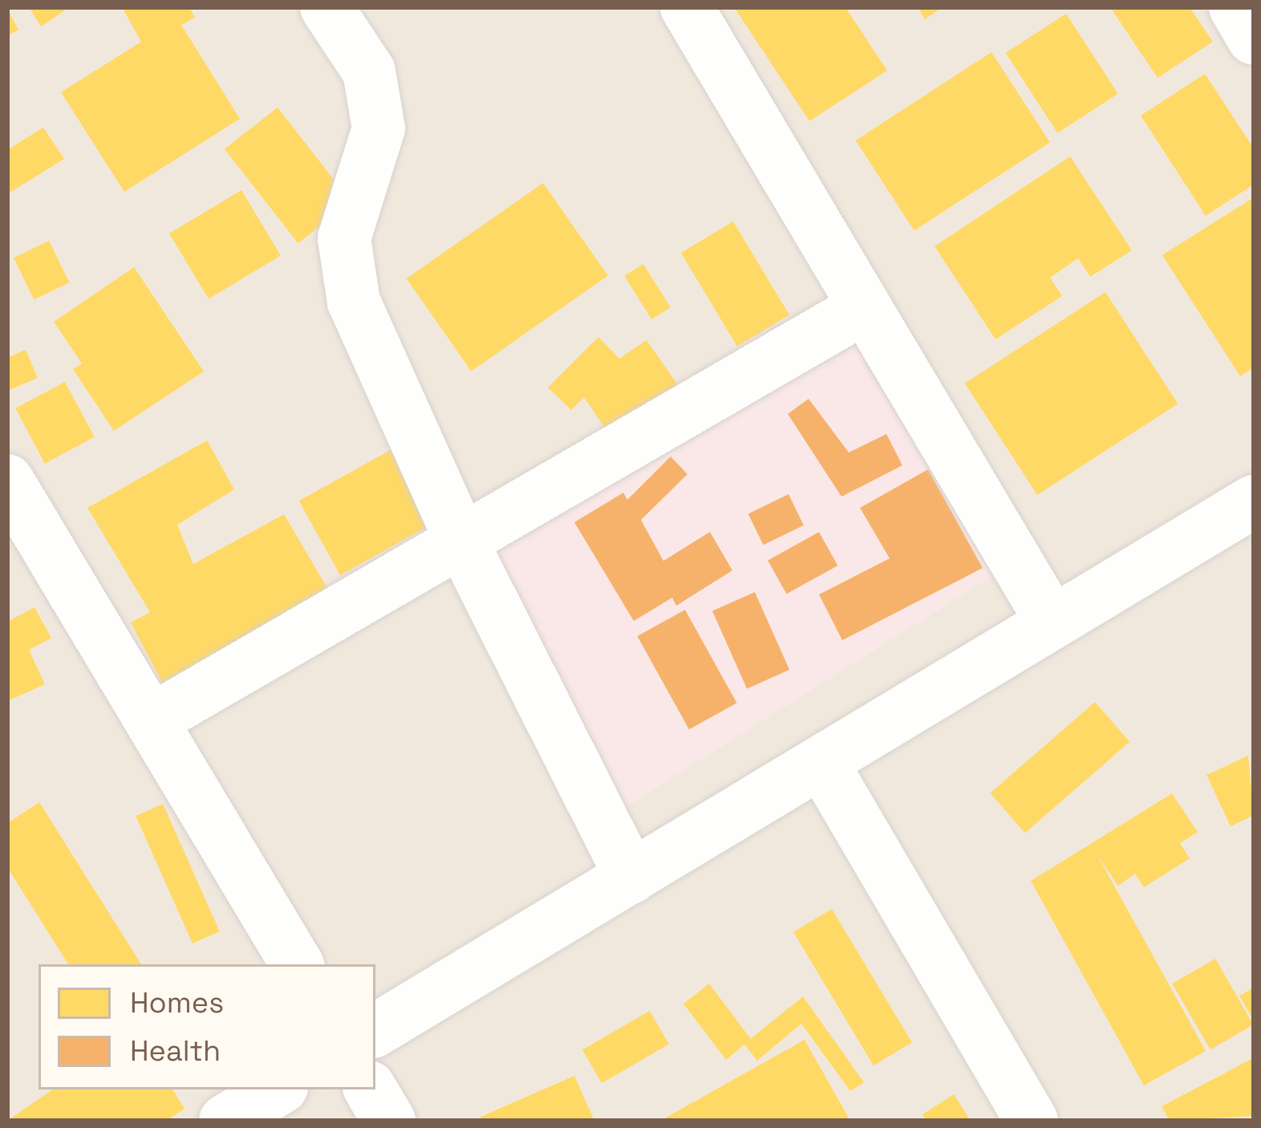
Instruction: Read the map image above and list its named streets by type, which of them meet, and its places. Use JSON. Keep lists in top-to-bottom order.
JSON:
{
  "legend": ["Homes", "Health"]
}
